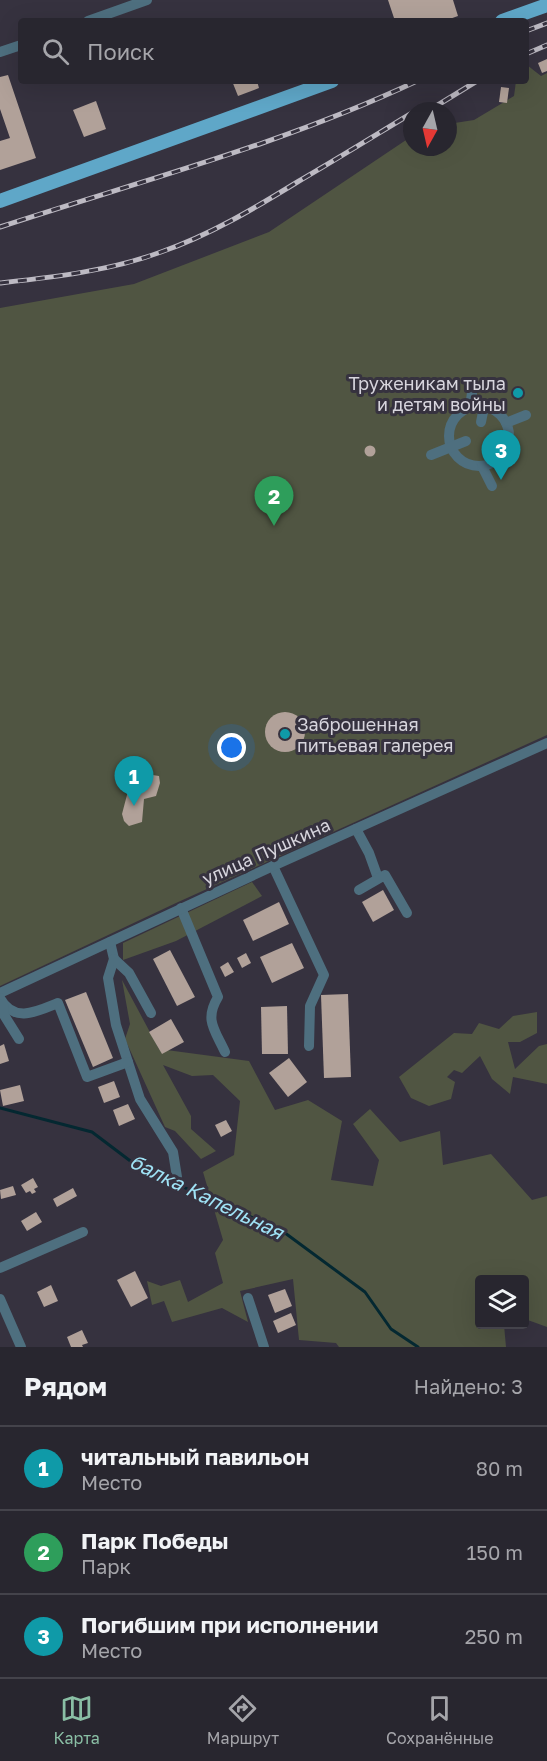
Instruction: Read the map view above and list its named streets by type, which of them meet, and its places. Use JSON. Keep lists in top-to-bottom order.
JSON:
{
  "streets": {
    "street": ["улица Пушкина"]
  },
  "water": ["балка Капельная"],
  "places": ["Труженикам тыла и детям войны", "Заброшенная питьевая галерея"],
  "north": "bottom",
  "page": {
    "search": "Поиск",
    "pins": ["3", "2", "1"],
    "heading": ["Рядом", "Найдено: 3"],
    "list": [
      {
        "mark": "1",
        "name": "читальный павильон",
        "note": "Место",
        "value": "80 m"
      },
      {
        "mark": "2",
        "name": "Парк Победы",
        "note": "Парк",
        "value": "150 m"
      },
      {
        "mark": "3",
        "name": "Погибшим при исполнении",
        "note": "Место",
        "value": "250 m"
      }
    ],
    "nav": ["Карта", "Маршрут", "Сохранённые"]
  }
}
